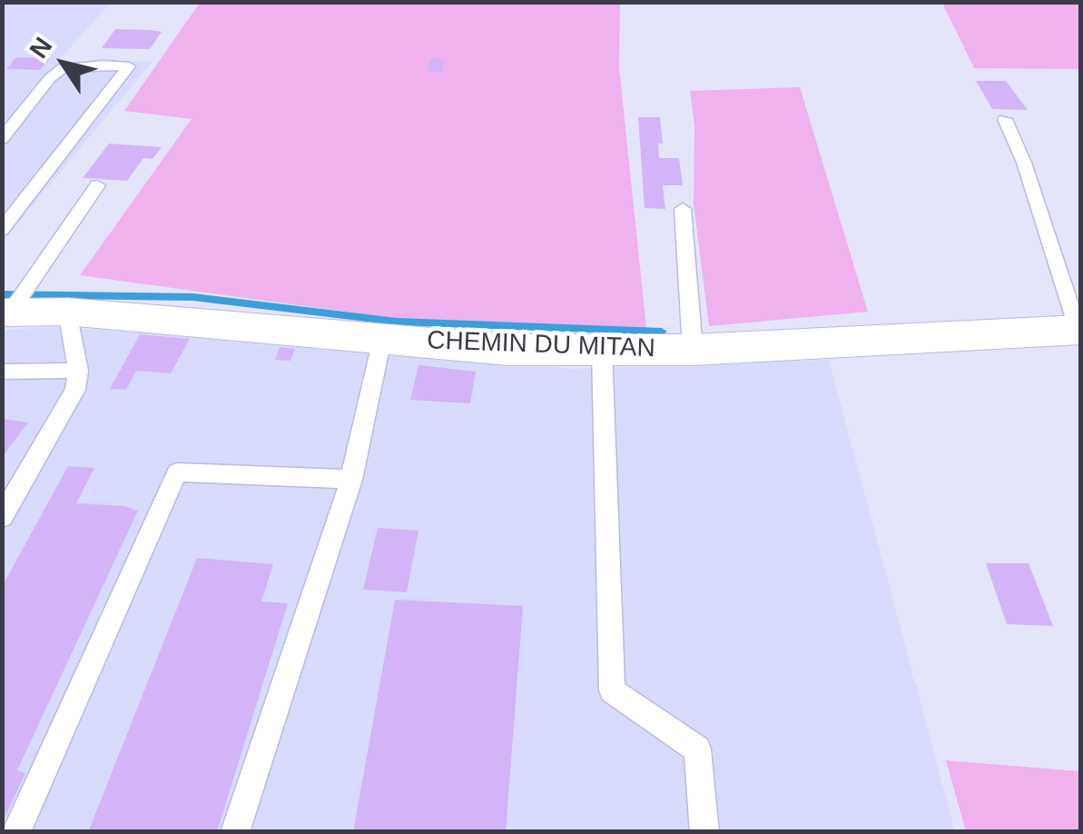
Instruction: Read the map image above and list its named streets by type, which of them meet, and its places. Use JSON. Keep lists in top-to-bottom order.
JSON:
{
  "streets": {
    "street": ["CHEMIN DU MITAN"]
  },
  "north": "top left"
}
